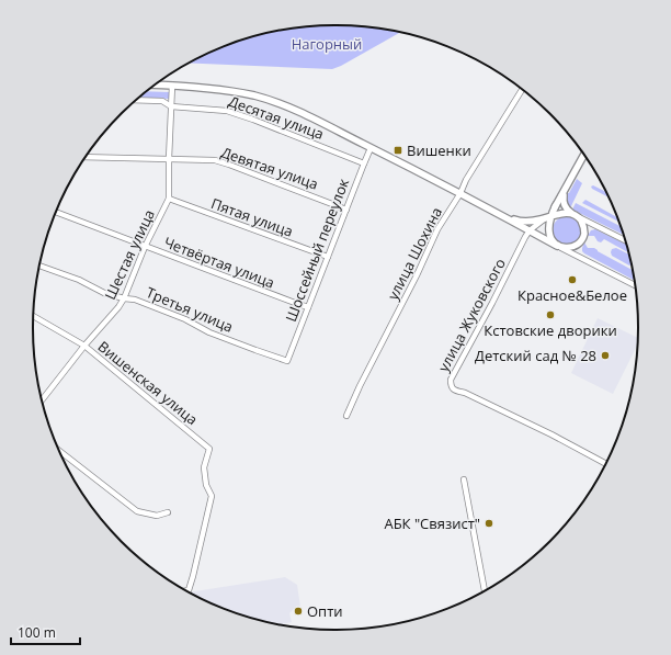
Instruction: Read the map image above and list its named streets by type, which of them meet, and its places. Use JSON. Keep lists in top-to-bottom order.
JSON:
{
  "streets": {
    "street": [
      "Десятая улица",
      "Девятая улица",
      "Пятая улица",
      "Шоссейный переулок",
      "улица Шохина",
      "Шестая улица",
      "Четвёртая улица",
      "Третья улица",
      "улица Жуковского",
      "Вишенская улица"
    ]
  },
  "crossings": [
    ["Десятая улица", "Шоссейный переулок"],
    ["Десятая улица", "Шестая улица"],
    ["Девятая улица", "Шоссейный переулок"],
    ["Девятая улица", "Шестая улица"],
    ["Пятая улица", "Шоссейный переулок"],
    ["Пятая улица", "Шестая улица"],
    ["Шоссейный переулок", "Четвёртая улица"],
    ["Шоссейный переулок", "Третья улица"],
    ["Шестая улица", "Четвёртая улица"],
    ["Шестая улица", "Третья улица"],
    ["Шестая улица", "Вишенская улица"]
  ],
  "parks": ["Нагорный"],
  "places": {
    "transit": ["Вишенки"],
    "other": [
      "Красное&Белое",
      "Кстовские дворики",
      "Детский сад № 28",
      "АБК \"Связист\"",
      "Опти"
    ]
  },
  "scale_bar": "100 m"
}
